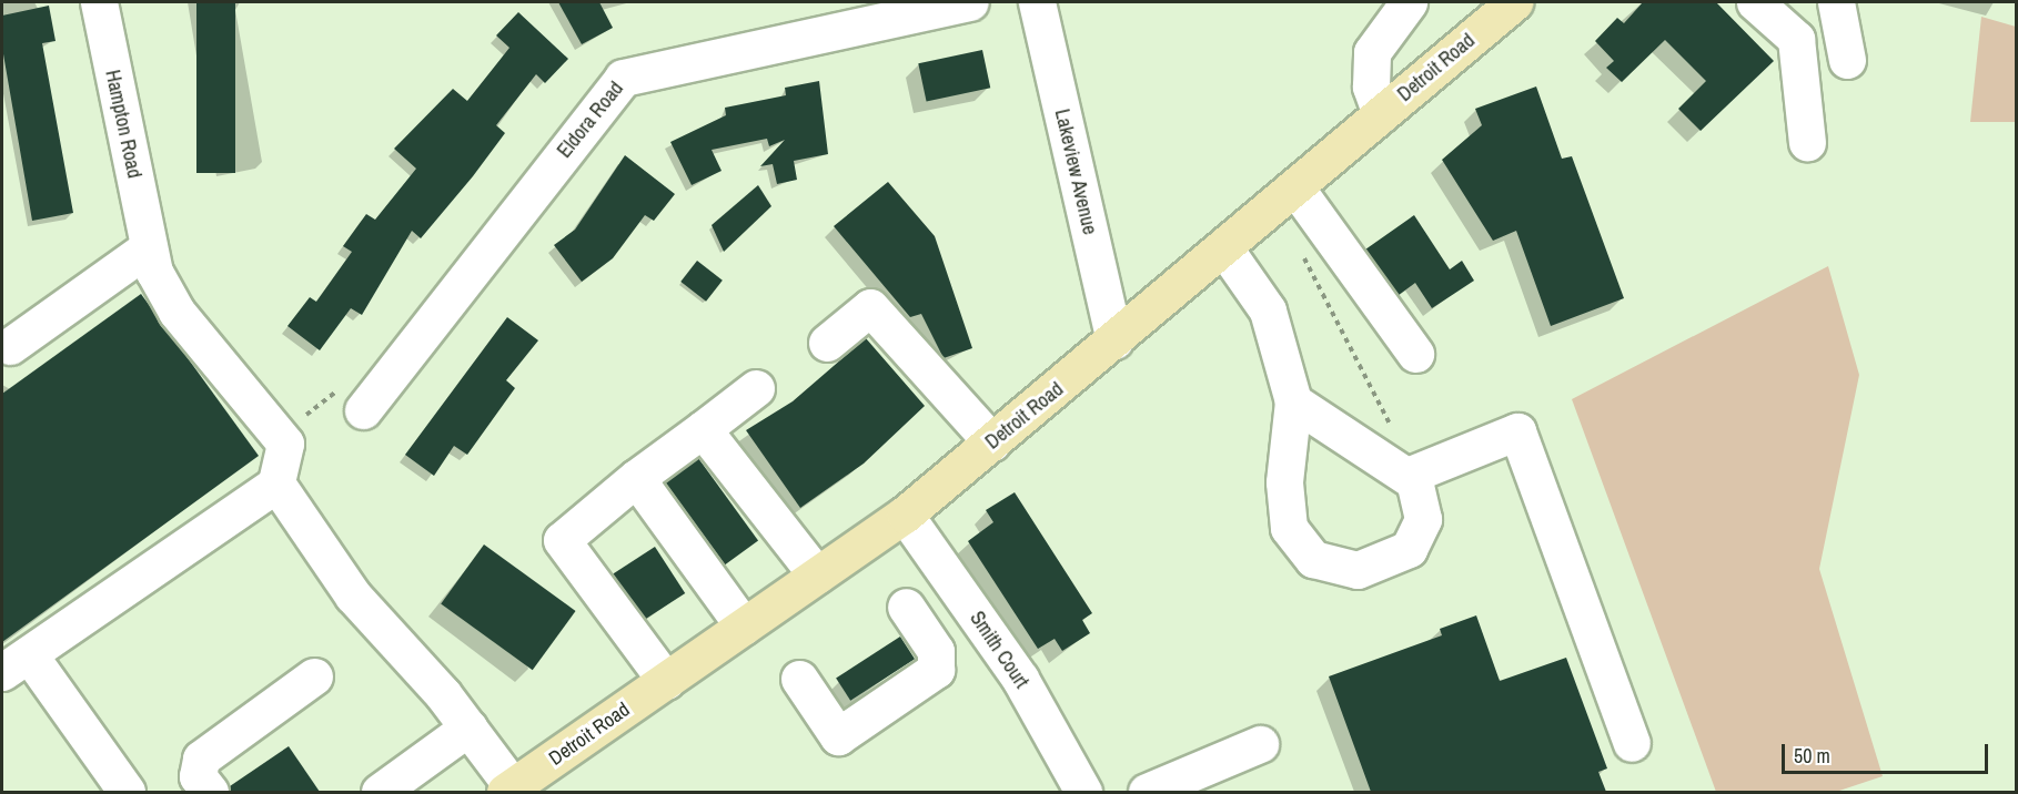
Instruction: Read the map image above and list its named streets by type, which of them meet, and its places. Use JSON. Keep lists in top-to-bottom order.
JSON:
{
  "streets": {
    "main road": ["Detroit Road"],
    "street": [
      "Eldora Road",
      "Hampton Road",
      "Lakeview Avenue",
      "Smith Court"
    ]
  },
  "crossings": [
    ["Detroit Road", "Lakeview Avenue"],
    ["Detroit Road", "Smith Court"]
  ],
  "scale_bar": "50 m"
}
